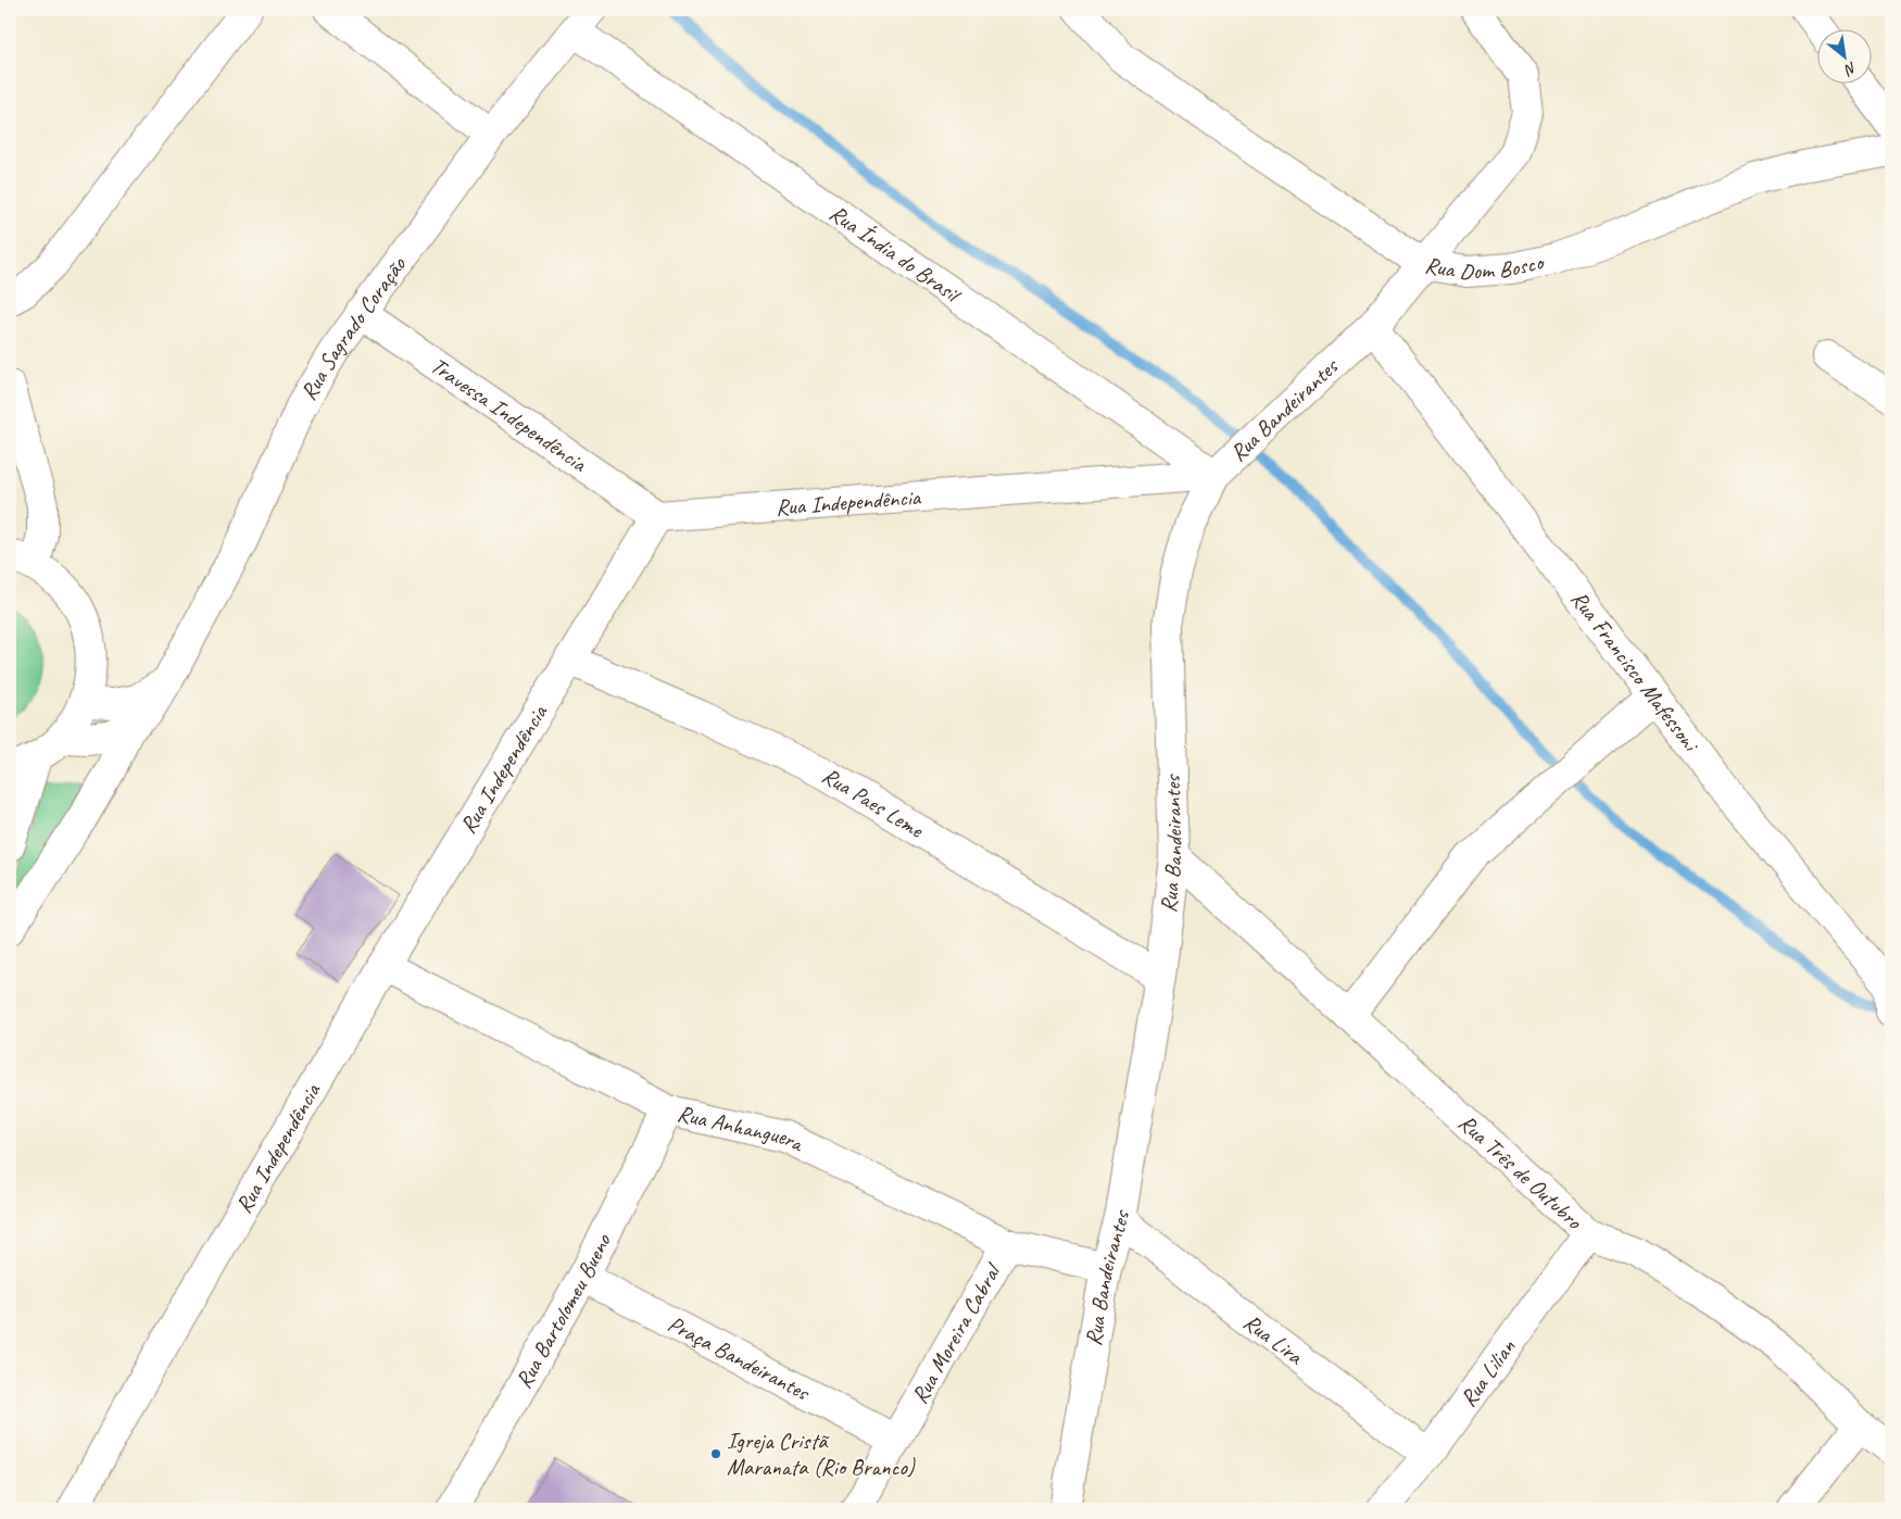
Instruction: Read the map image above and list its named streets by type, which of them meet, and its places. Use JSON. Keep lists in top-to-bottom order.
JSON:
{
  "streets": {
    "street": [
      "Rua Índia do Brasil",
      "Rua Dom Bosco",
      "Rua Sagrado Coração",
      "Rua Bandeirantes",
      "Travessa Independência",
      "Rua Independência",
      "Rua Francisco Mafessoni",
      "Rua Paes Leme",
      "Rua Anhanguera",
      "Rua Três de Outubro",
      "Rua Bartolomeu Bueno",
      "Rua Moreira Cabral",
      "Rua Lira",
      "Praça Bandeirantes",
      "Rua Lilian"
    ]
  },
  "crossings": [
    ["Rua Índia do Brasil", "Rua Sagrado Coração"],
    ["Rua Índia do Brasil", "Rua Bandeirantes"],
    ["Rua Índia do Brasil", "Rua Independência"],
    ["Rua Dom Bosco", "Rua Bandeirantes"],
    ["Rua Sagrado Coração", "Travessa Independência"],
    ["Rua Bandeirantes", "Rua Independência"],
    ["Rua Bandeirantes", "Rua Francisco Mafessoni"],
    ["Rua Bandeirantes", "Rua Paes Leme"],
    ["Rua Bandeirantes", "Rua Anhanguera"],
    ["Rua Bandeirantes", "Rua Três de Outubro"],
    ["Rua Bandeirantes", "Rua Lira"],
    ["Travessa Independência", "Rua Independência"],
    ["Rua Independência", "Rua Paes Leme"],
    ["Rua Independência", "Rua Anhanguera"],
    ["Rua Anhanguera", "Rua Bartolomeu Bueno"],
    ["Rua Anhanguera", "Rua Moreira Cabral"],
    ["Rua Três de Outubro", "Rua Lilian"],
    ["Rua Bartolomeu Bueno", "Praça Bandeirantes"],
    ["Rua Moreira Cabral", "Praça Bandeirantes"],
    ["Rua Lira", "Rua Lilian"]
  ],
  "places": ["Igreja Cristã Maranata (Rio Branco)"],
  "north": "bottom right"
}
